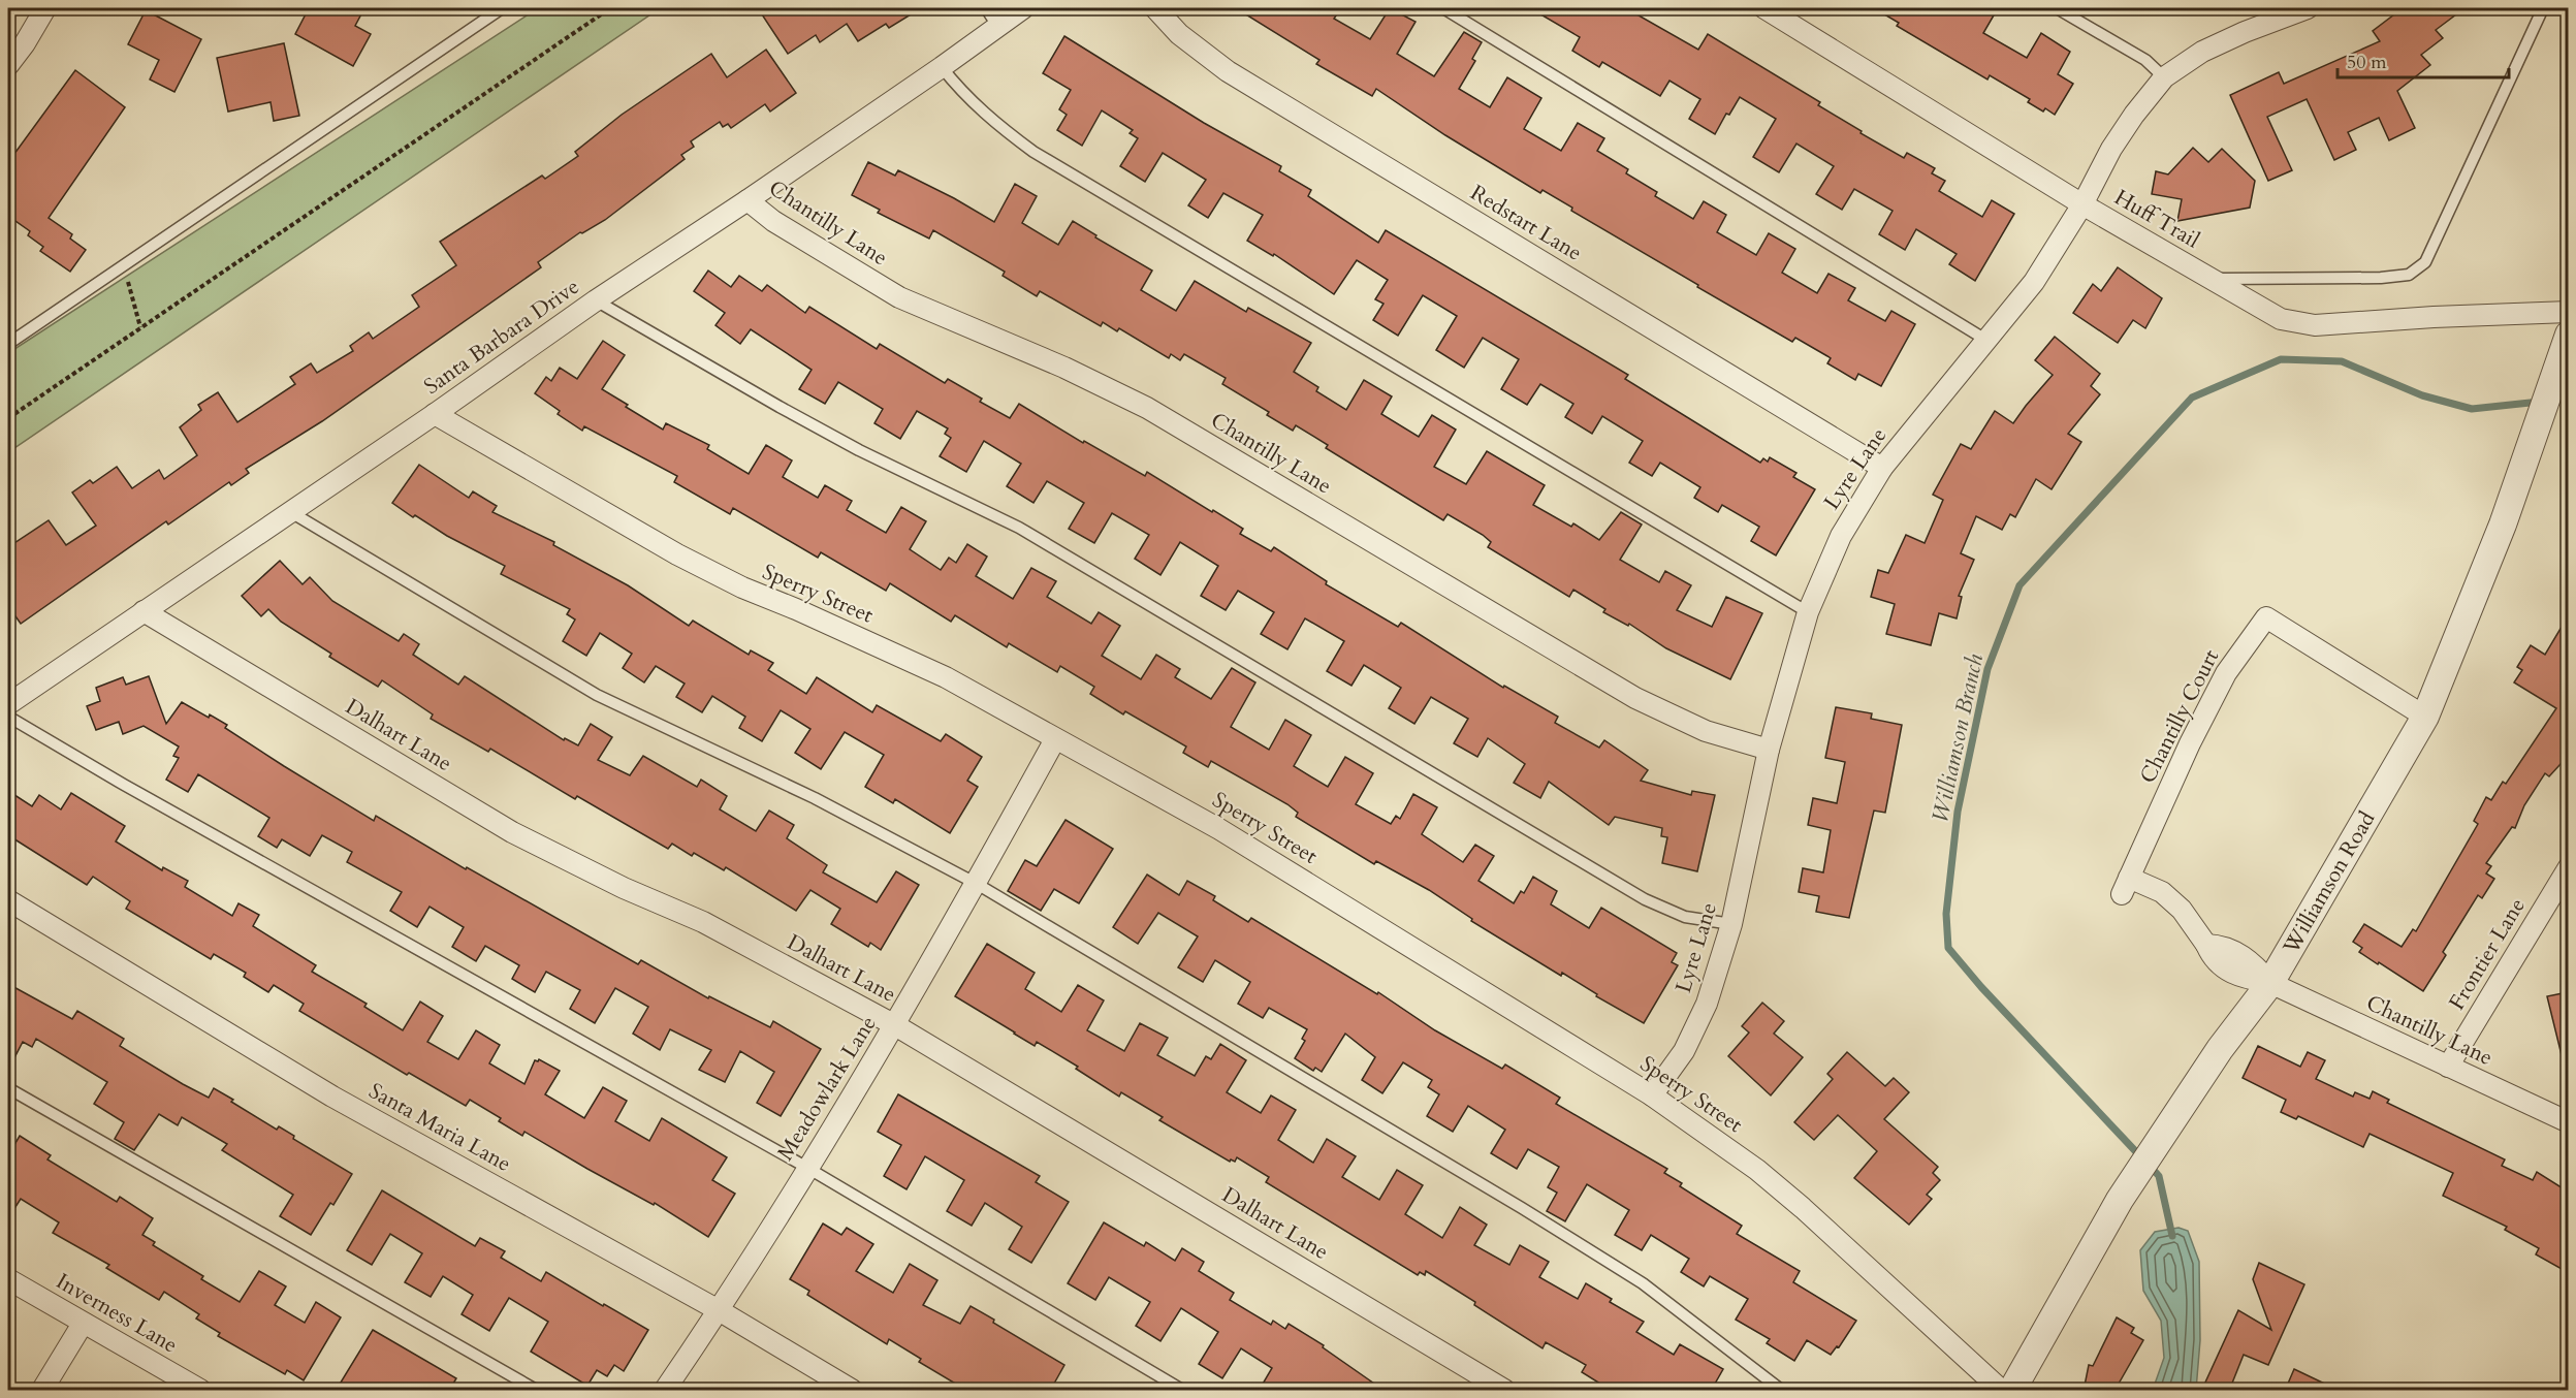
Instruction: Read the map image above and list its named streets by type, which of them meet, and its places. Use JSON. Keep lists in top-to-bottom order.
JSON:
{
  "streets": {
    "street": [
      "Huff Trail",
      "Chantilly Lane",
      "Redstart Lane",
      "Santa Barbara Drive",
      "Lyre Lane",
      "Sperry Street",
      "Chantilly Court",
      "Dalhart Lane",
      "Williamson Road",
      "Frontier Lane",
      "Meadowlark Lane",
      "Santa Maria Lane",
      "Inverness Lane"
    ]
  },
  "crossings": [
    ["Huff Trail", "Lyre Lane"],
    ["Chantilly Lane", "Santa Barbara Drive"],
    ["Chantilly Lane", "Lyre Lane"],
    ["Chantilly Lane", "Chantilly Court"],
    ["Chantilly Lane", "Williamson Road"],
    ["Chantilly Lane", "Frontier Lane"],
    ["Redstart Lane", "Lyre Lane"],
    ["Santa Barbara Drive", "Sperry Street"],
    ["Santa Barbara Drive", "Dalhart Lane"],
    ["Lyre Lane", "Sperry Street"],
    ["Sperry Street", "Meadowlark Lane"],
    ["Chantilly Court", "Williamson Road"],
    ["Dalhart Lane", "Meadowlark Lane"],
    ["Meadowlark Lane", "Santa Maria Lane"]
  ],
  "water": ["Williamson Branch"],
  "scale_bar": "50 m"
}
